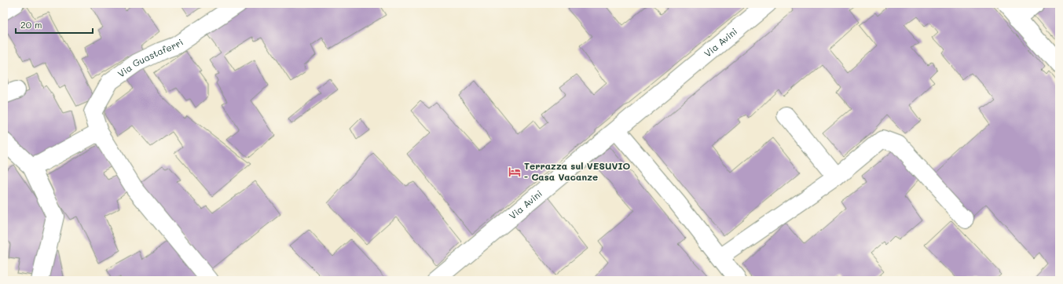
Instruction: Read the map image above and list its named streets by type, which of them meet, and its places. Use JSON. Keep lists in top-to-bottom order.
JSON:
{
  "streets": {
    "street": ["Via Avini", "Via Guastaferri"]
  },
  "places": {
    "hotel": ["Terrazza sul VESUVIO - Casa Vacanze"]
  },
  "scale_bar": "20 m"
}
